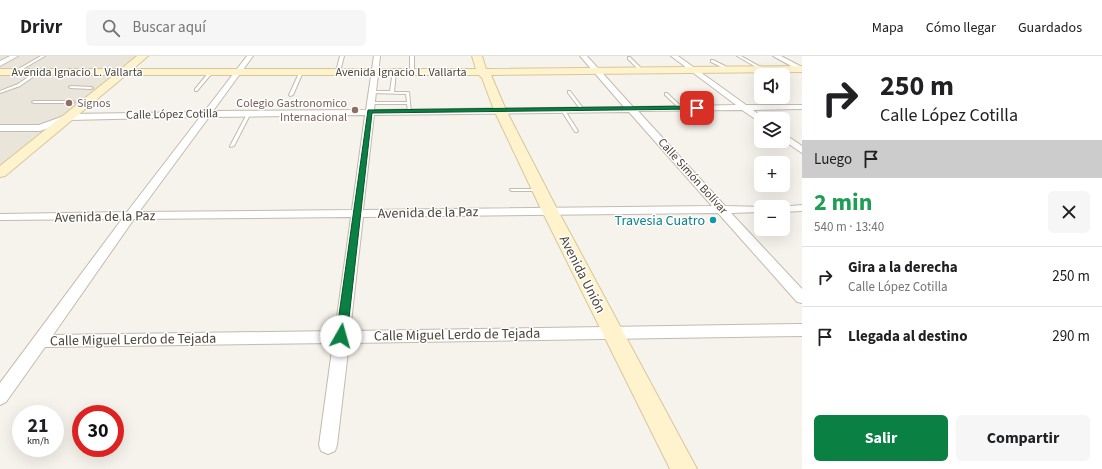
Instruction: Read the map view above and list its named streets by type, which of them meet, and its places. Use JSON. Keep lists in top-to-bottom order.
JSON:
{
  "streets": {
    "main road": ["Avenida Ignacio L. Vallarta", "Avenida Unión"],
    "street": [
      "Calle López Cotilla",
      "Calle Simón Bolívar",
      "Avenida de la Paz",
      "Calle Miguel Lerdo de Tejada"
    ]
  },
  "crossings": [
    ["Avenida Ignacio L. Vallarta", "Calle Simón Bolívar"],
    ["Avenida Ignacio L. Vallarta", "Avenida Unión"],
    ["Calle López Cotilla", "Calle Simón Bolívar"],
    ["Calle López Cotilla", "Avenida Unión"],
    ["Calle Simón Bolívar", "Avenida de la Paz"],
    ["Avenida de la Paz", "Avenida Unión"],
    ["Avenida Unión", "Calle Miguel Lerdo de Tejada"]
  ],
  "places": ["Signos", "Colegio Gastronomico Internacional", "Travesia Cuatro"],
  "page": {
    "header": "Drivr",
    "search": "Buscar aquí",
    "nav": ["Mapa", "Cómo llegar", "Guardados"],
    "turn": ["250 m", "Calle López Cotilla"],
    "map_buttons": ["+", "−"],
    "then": "Luego",
    "heading": ["2 min", "540 m · 13:40"],
    "list": [
      {
        "name": "Gira a la derecha",
        "note": "Calle López Cotilla",
        "value": "250 m"
      },
      {
        "name": "Llegada al destino",
        "value": "290 m"
      }
    ],
    "speed": "21 km/h",
    "limit": "30",
    "buttons": ["Salir", "Compartir"]
  }
}
